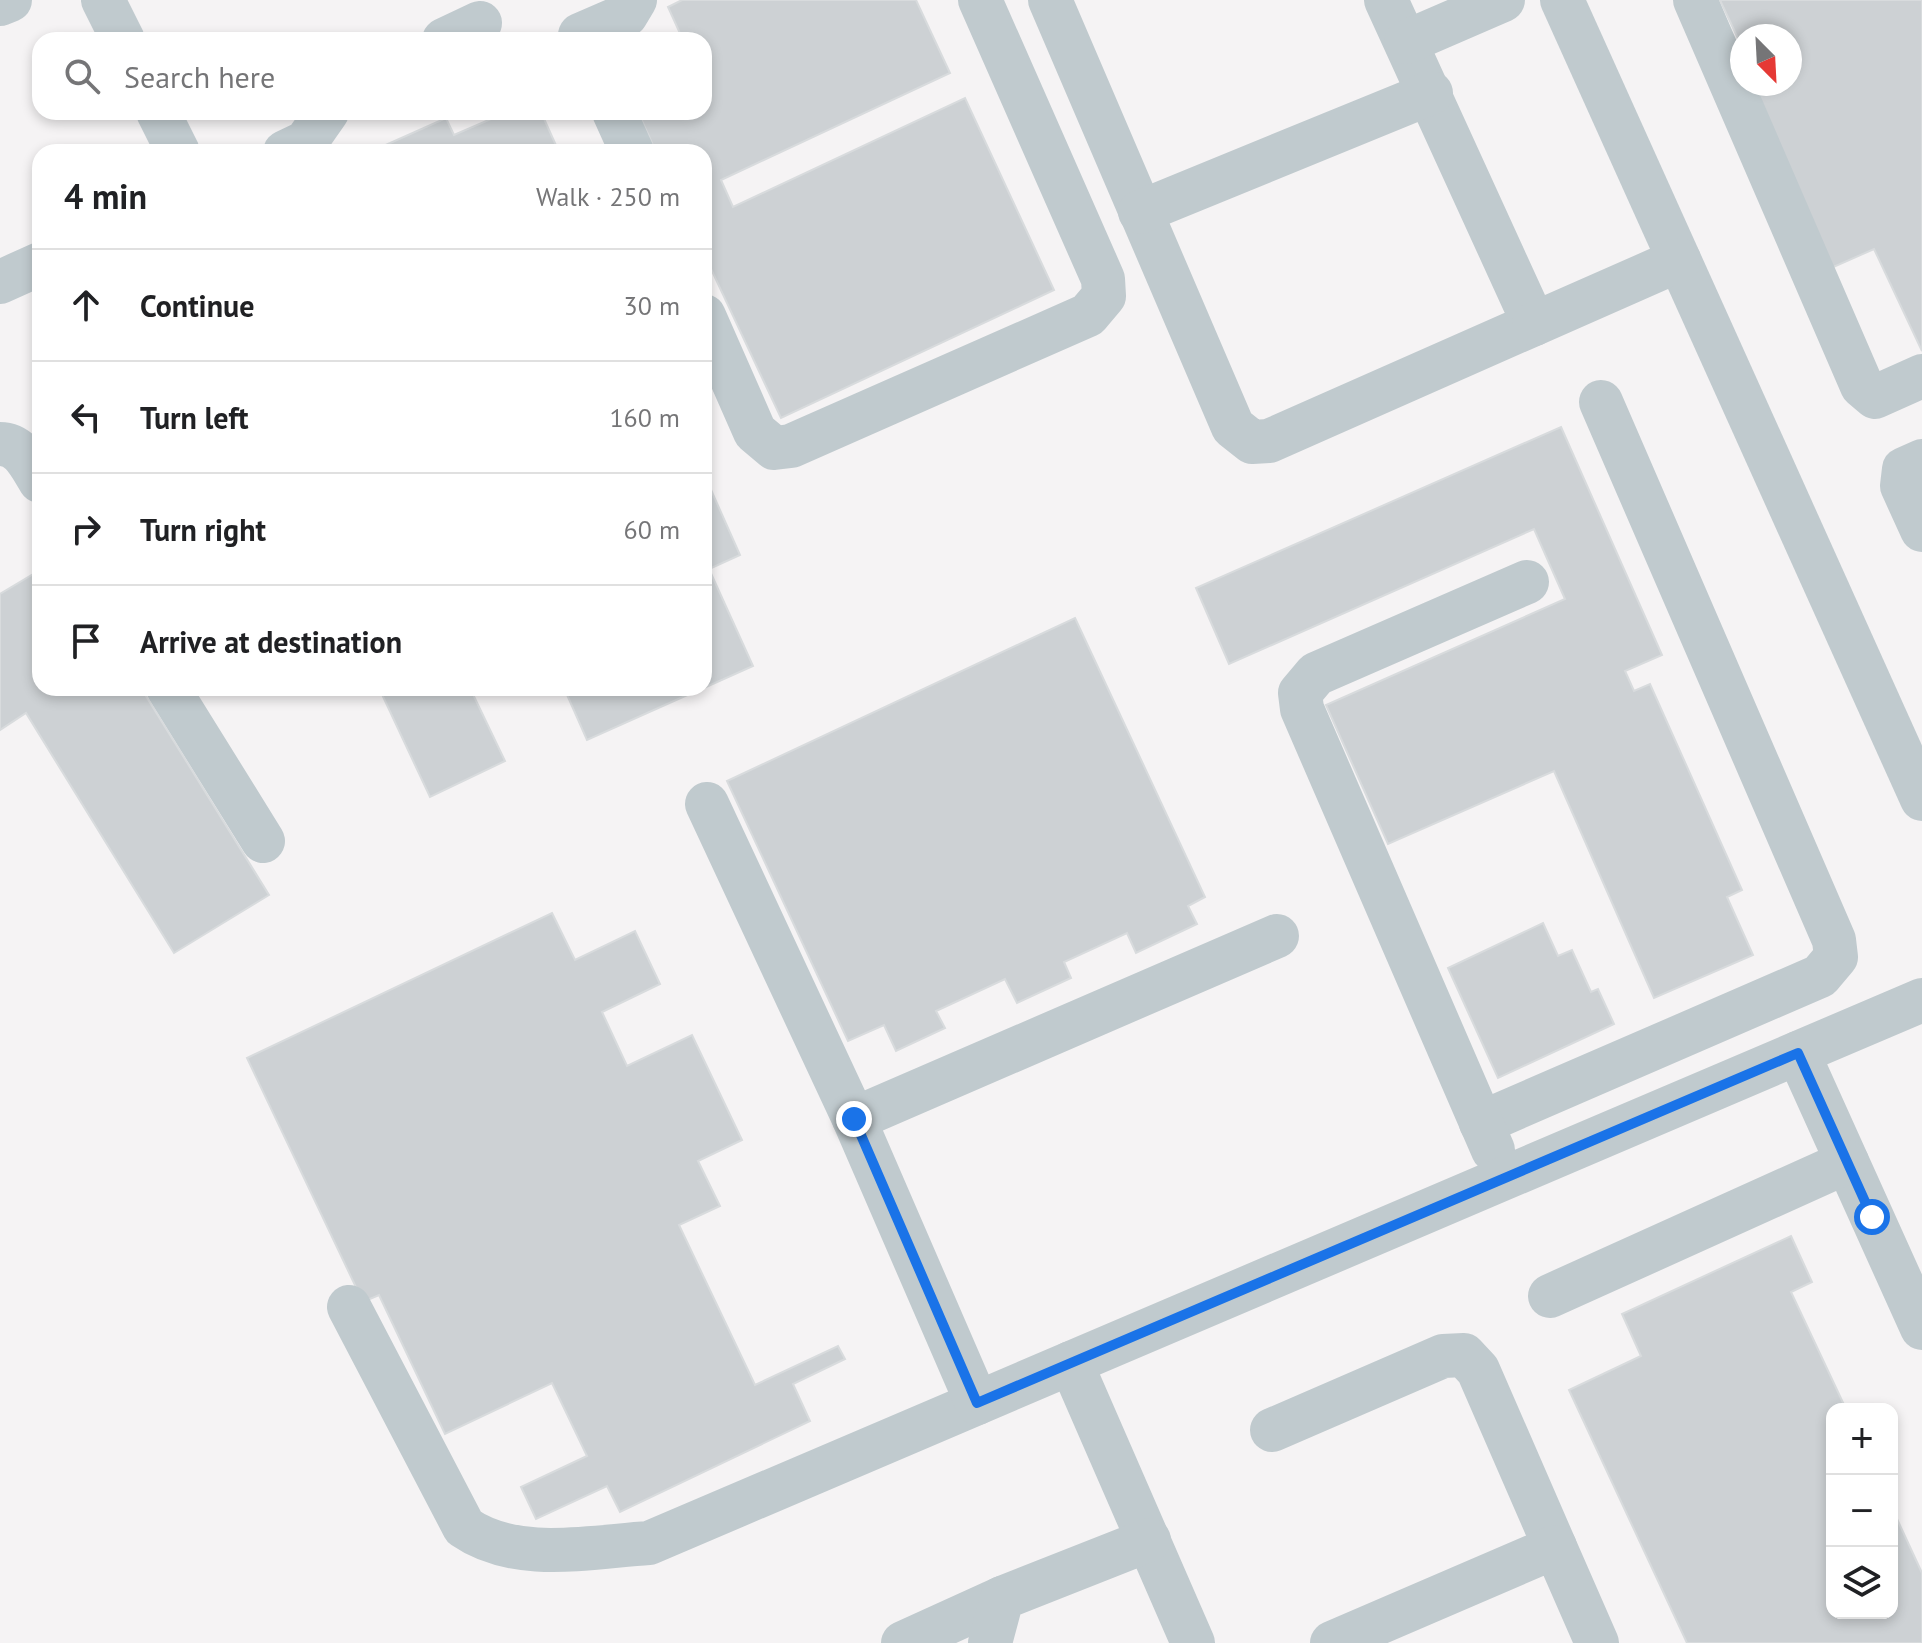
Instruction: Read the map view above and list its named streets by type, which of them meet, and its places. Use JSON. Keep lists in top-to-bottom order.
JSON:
{
  "north": "bottom right",
  "page": {
    "search": "Search here",
    "heading": ["4 min", "Walk · 250 m"],
    "list": [
      ["Continue", "30 m"],
      ["Turn left", "160 m"],
      ["Turn right", "60 m"],
      "Arrive at destination"
    ],
    "map_buttons": ["+", "−"]
  }
}
